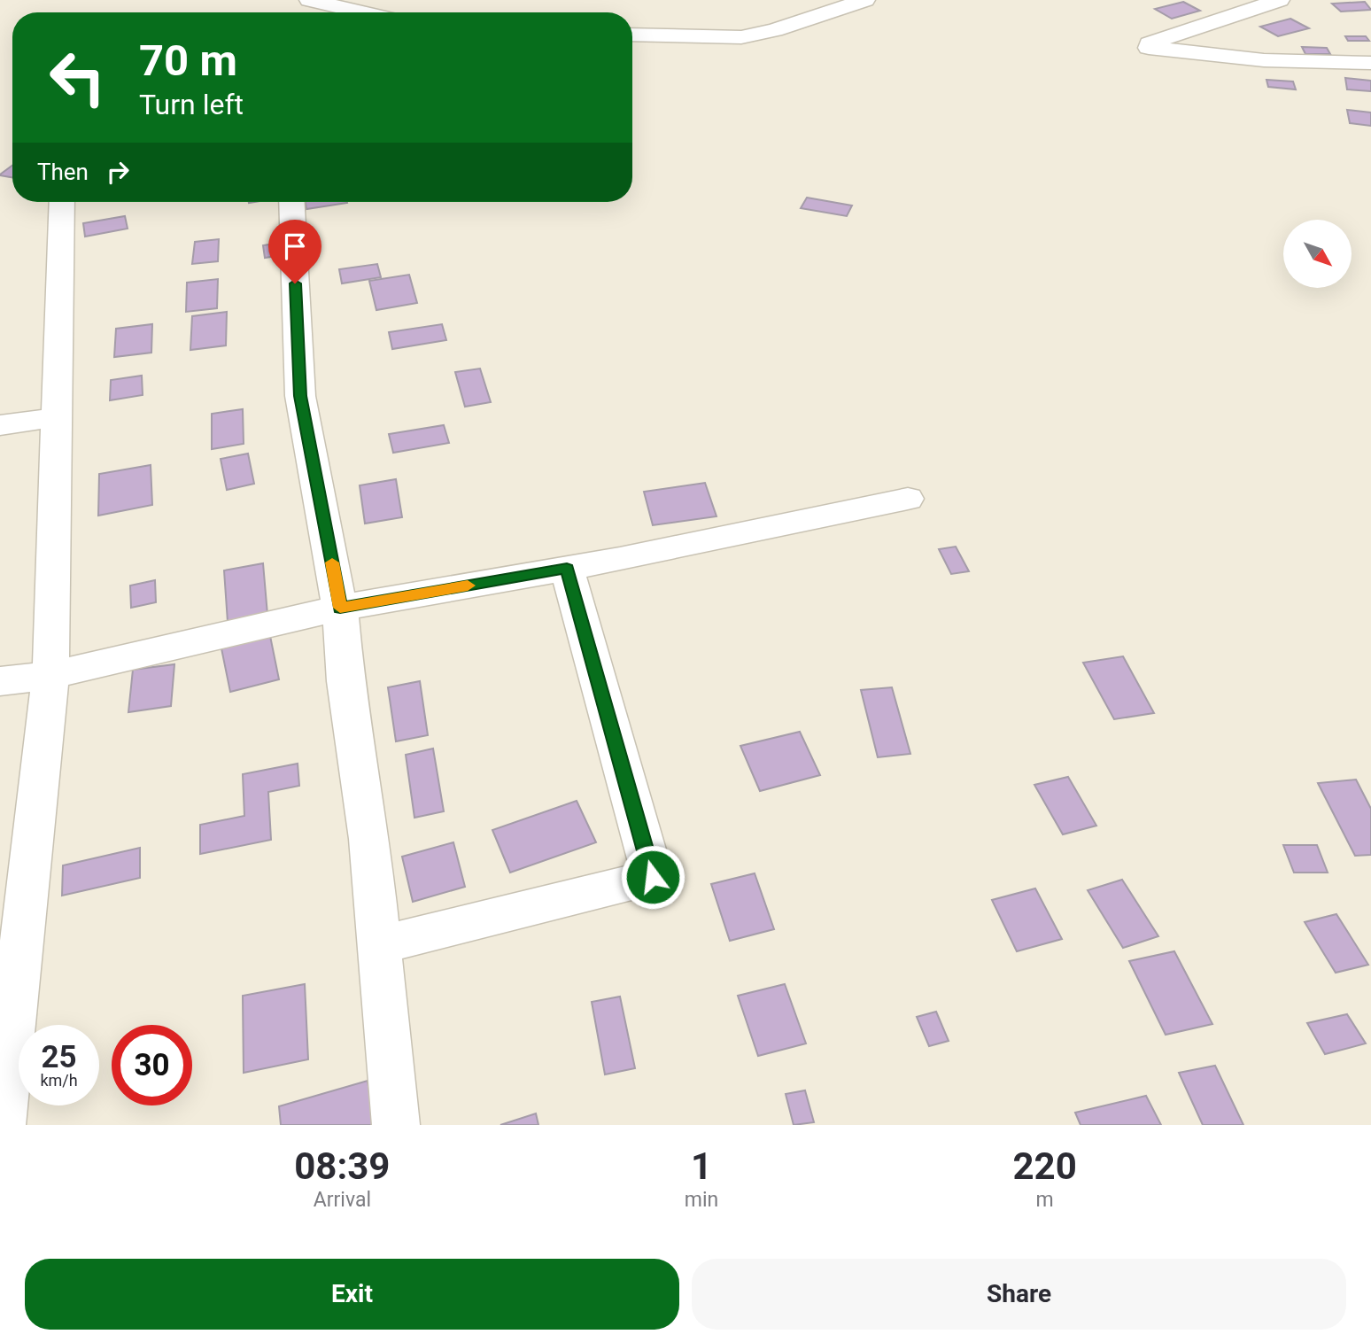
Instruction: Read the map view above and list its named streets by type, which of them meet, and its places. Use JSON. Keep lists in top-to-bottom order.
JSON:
{
  "north": "bottom right",
  "page": {
    "turn": ["70 m", "Turn left"],
    "then": "Then",
    "speed": "25 km/h",
    "limit": "30",
    "eta": [
      "08:39",
      "Arrival",
      "1",
      "min",
      "220",
      "m"
    ],
    "buttons": ["Exit", "Share"]
  }
}
